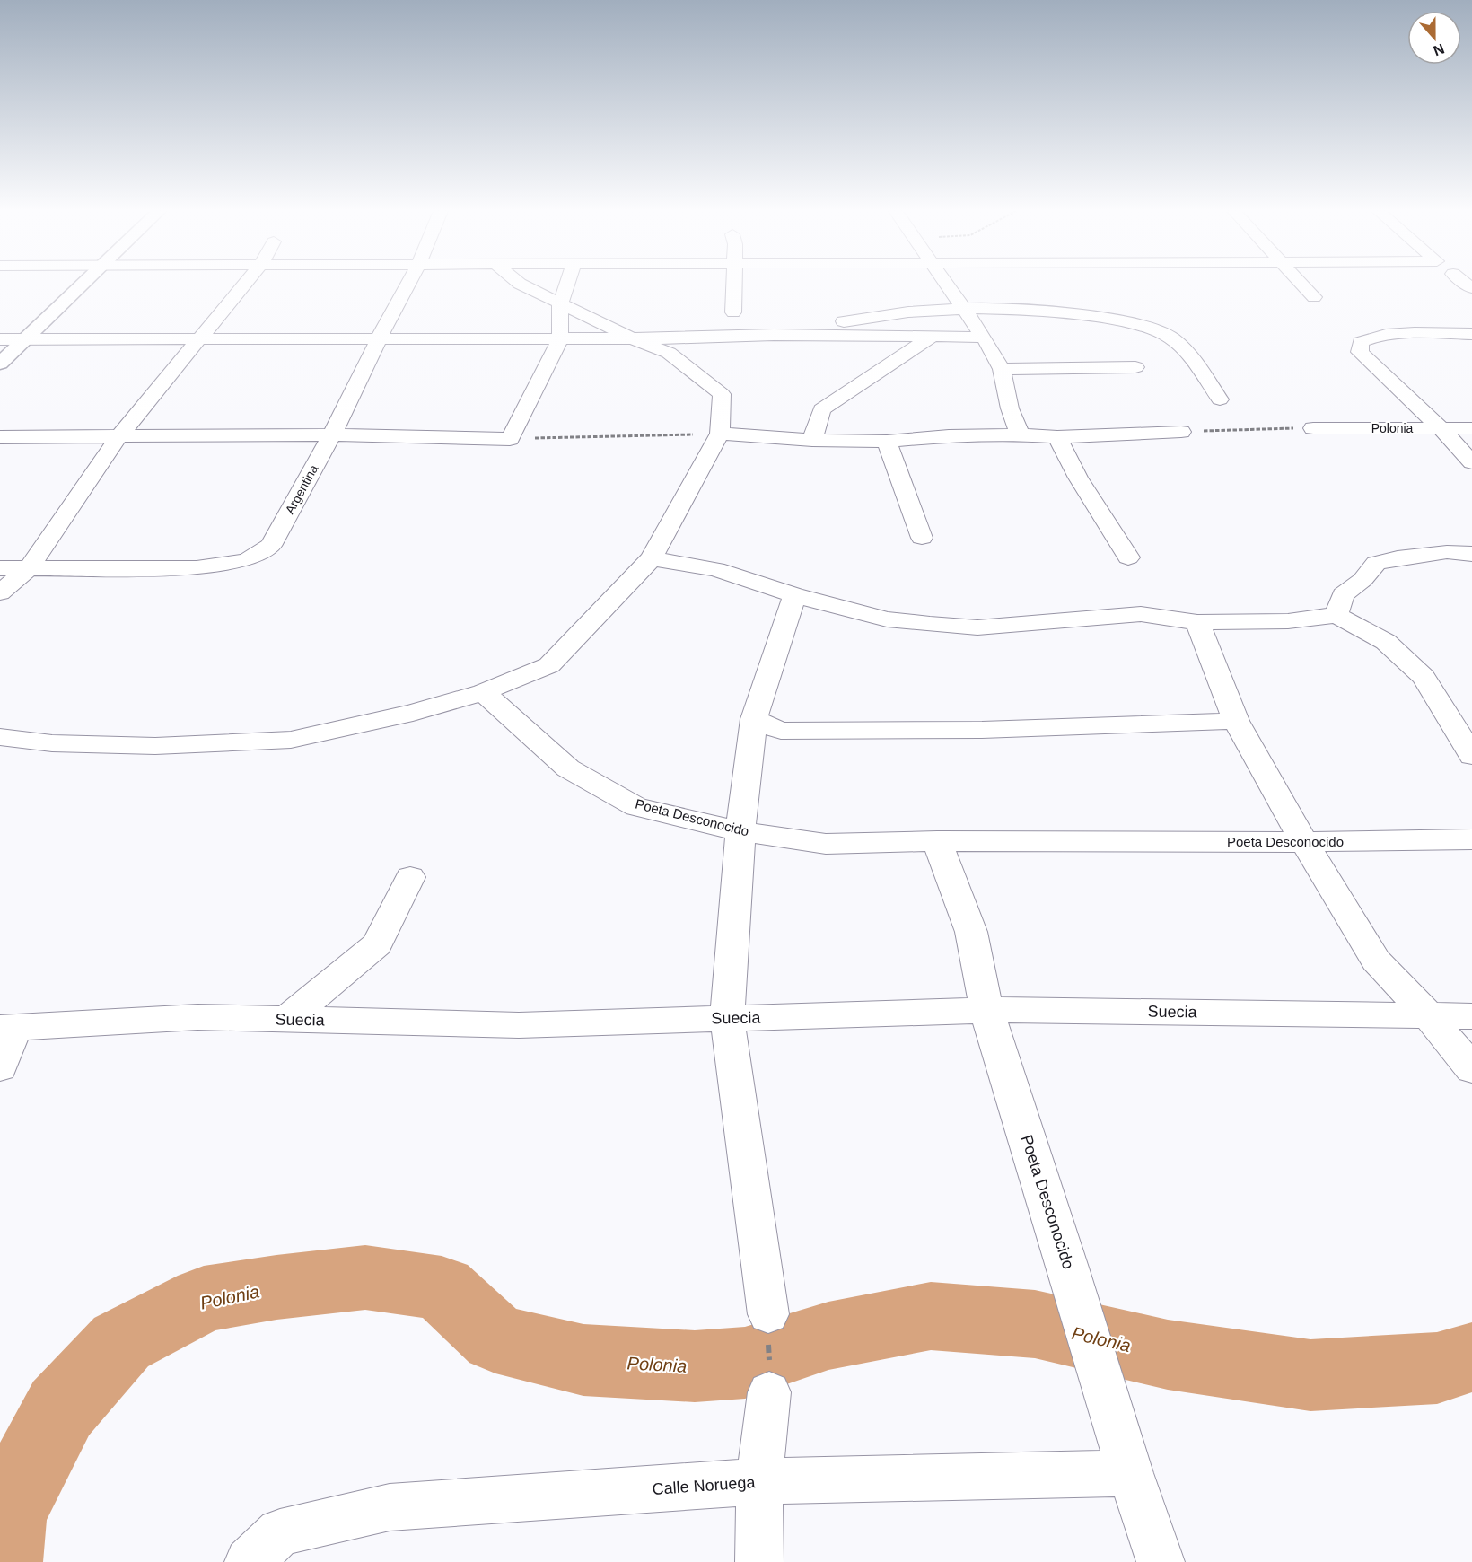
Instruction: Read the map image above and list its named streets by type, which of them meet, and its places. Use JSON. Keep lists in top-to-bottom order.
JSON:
{
  "streets": {
    "street": [
      "Polonia",
      "Argentina",
      "Poeta Desconocido",
      "Suecia",
      "Calle Noruega"
    ]
  },
  "crossings": [
    ["Poeta Desconocido", "Suecia"],
    ["Poeta Desconocido", "Calle Noruega"]
  ],
  "water": ["Polonia"],
  "north": "bottom"
}
